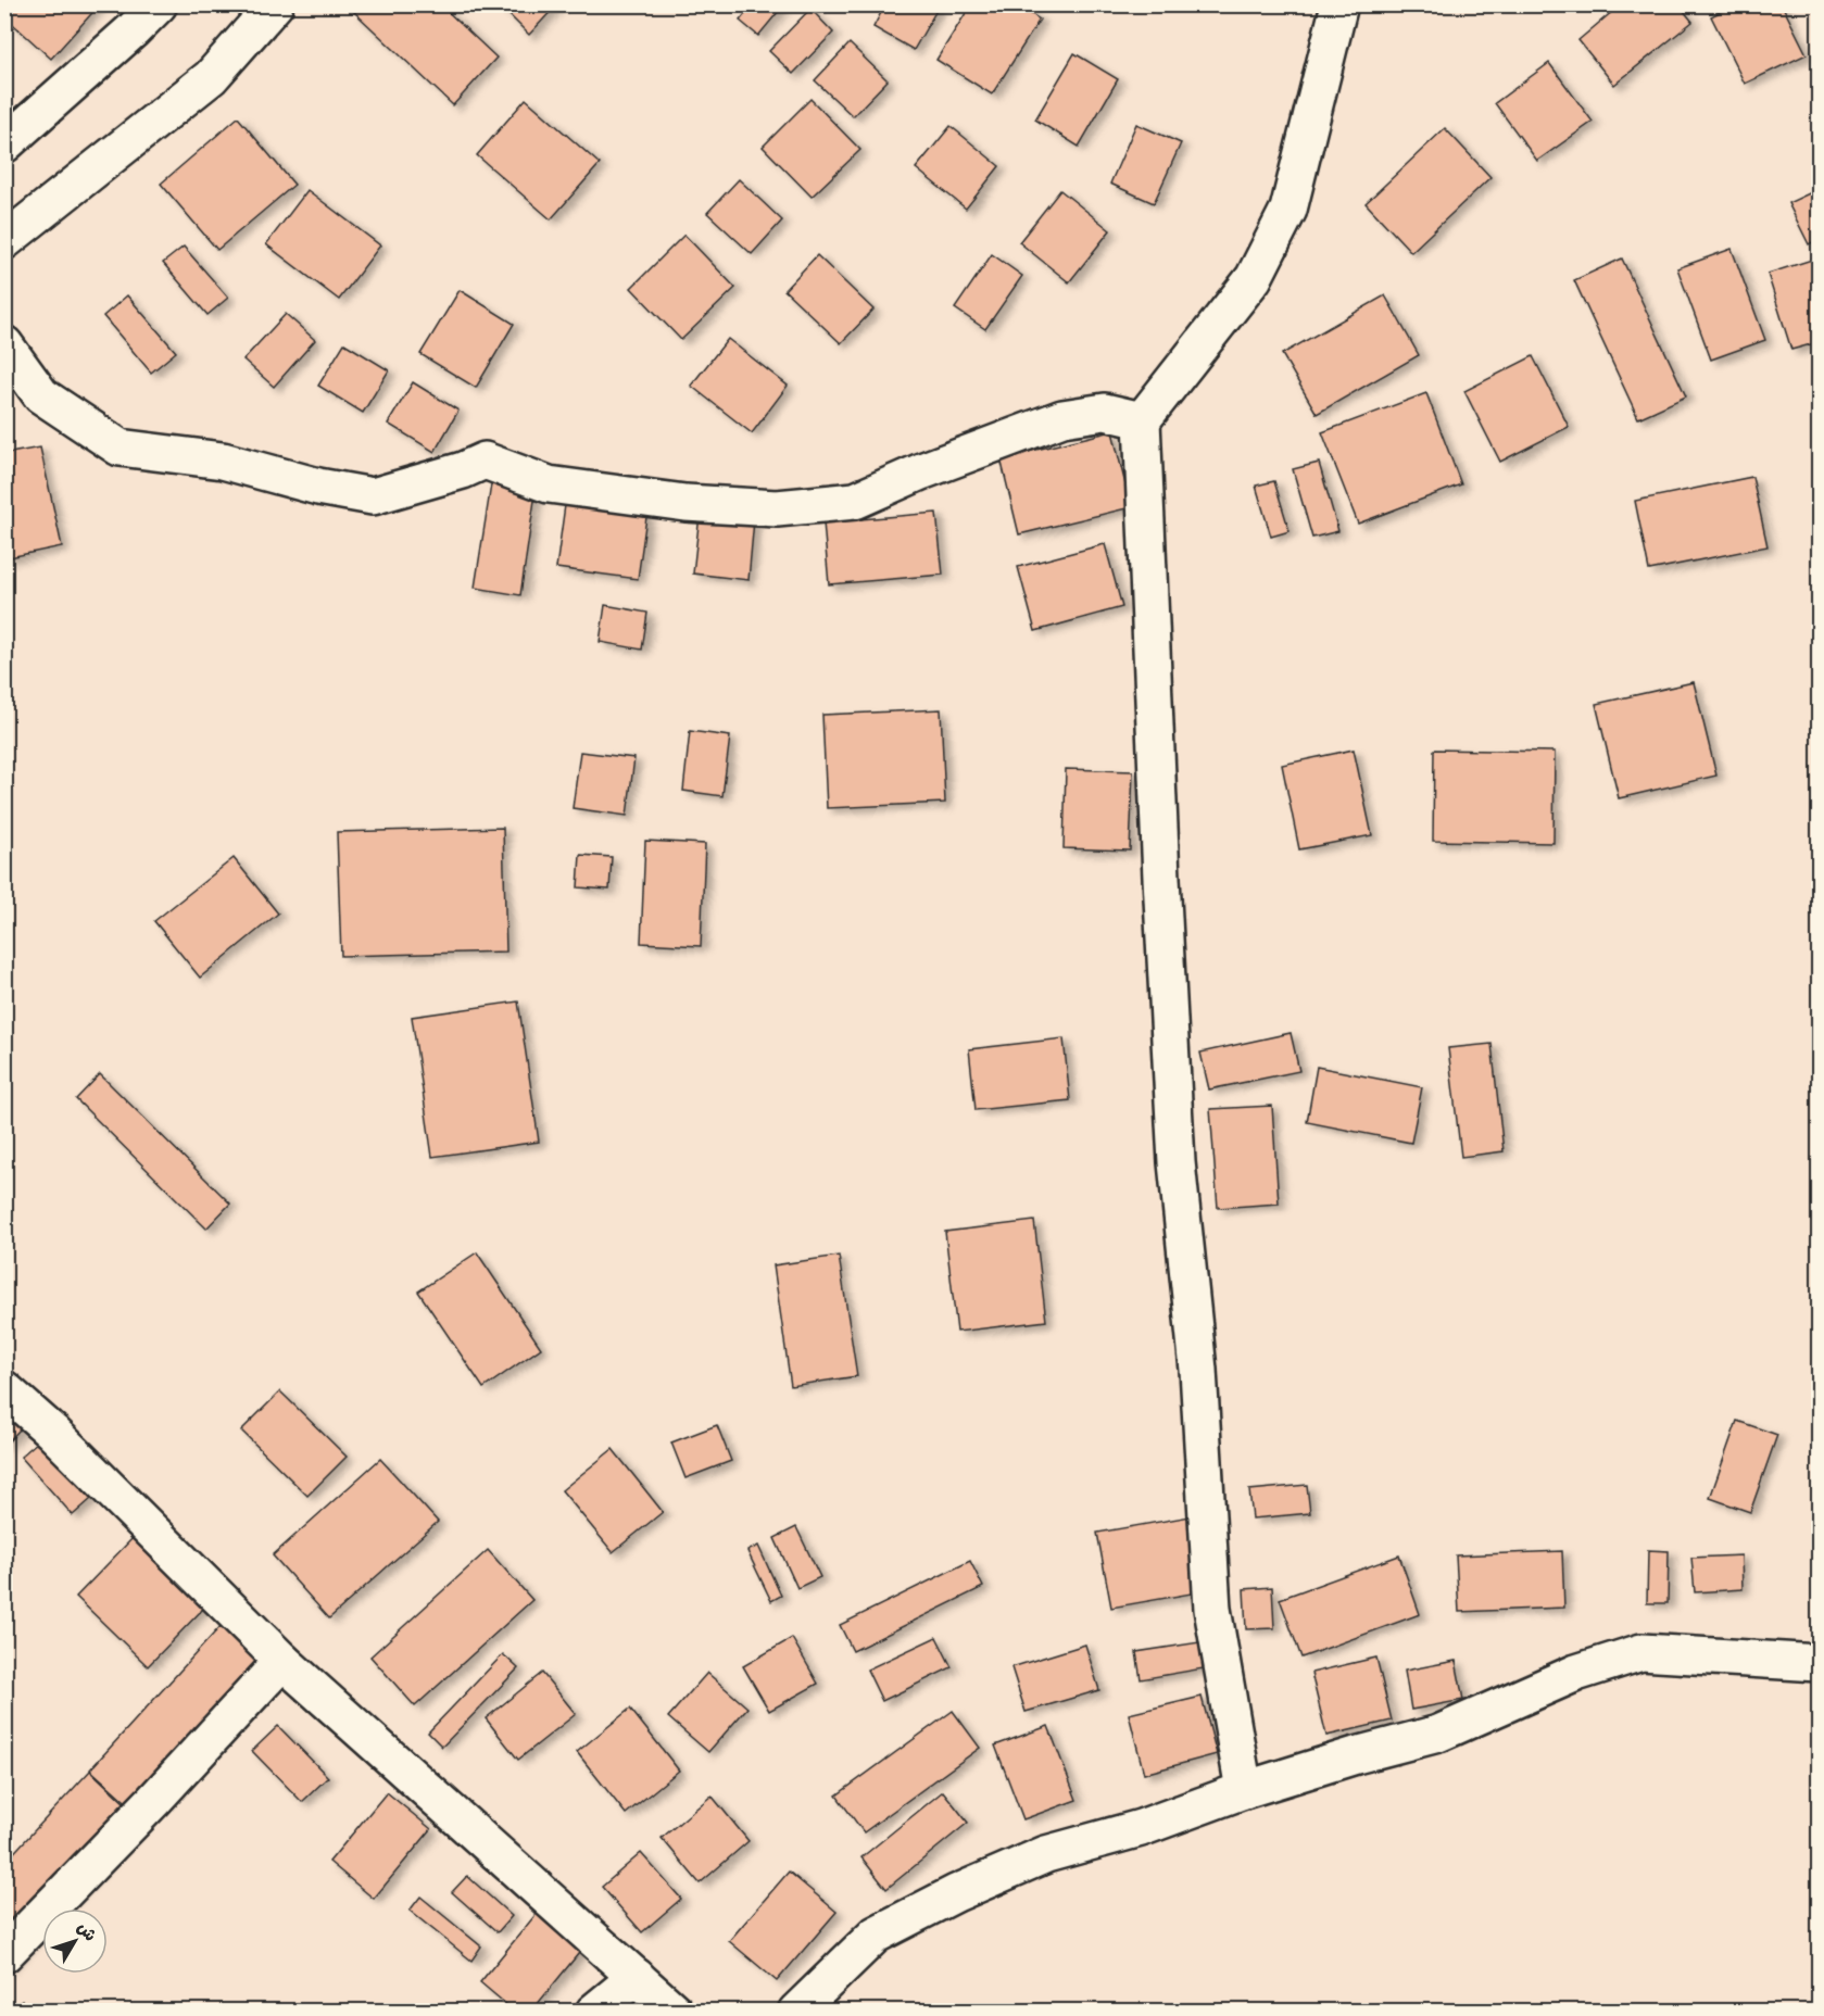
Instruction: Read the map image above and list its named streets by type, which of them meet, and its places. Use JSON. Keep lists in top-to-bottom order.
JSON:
{
  "north": "top right"
}
